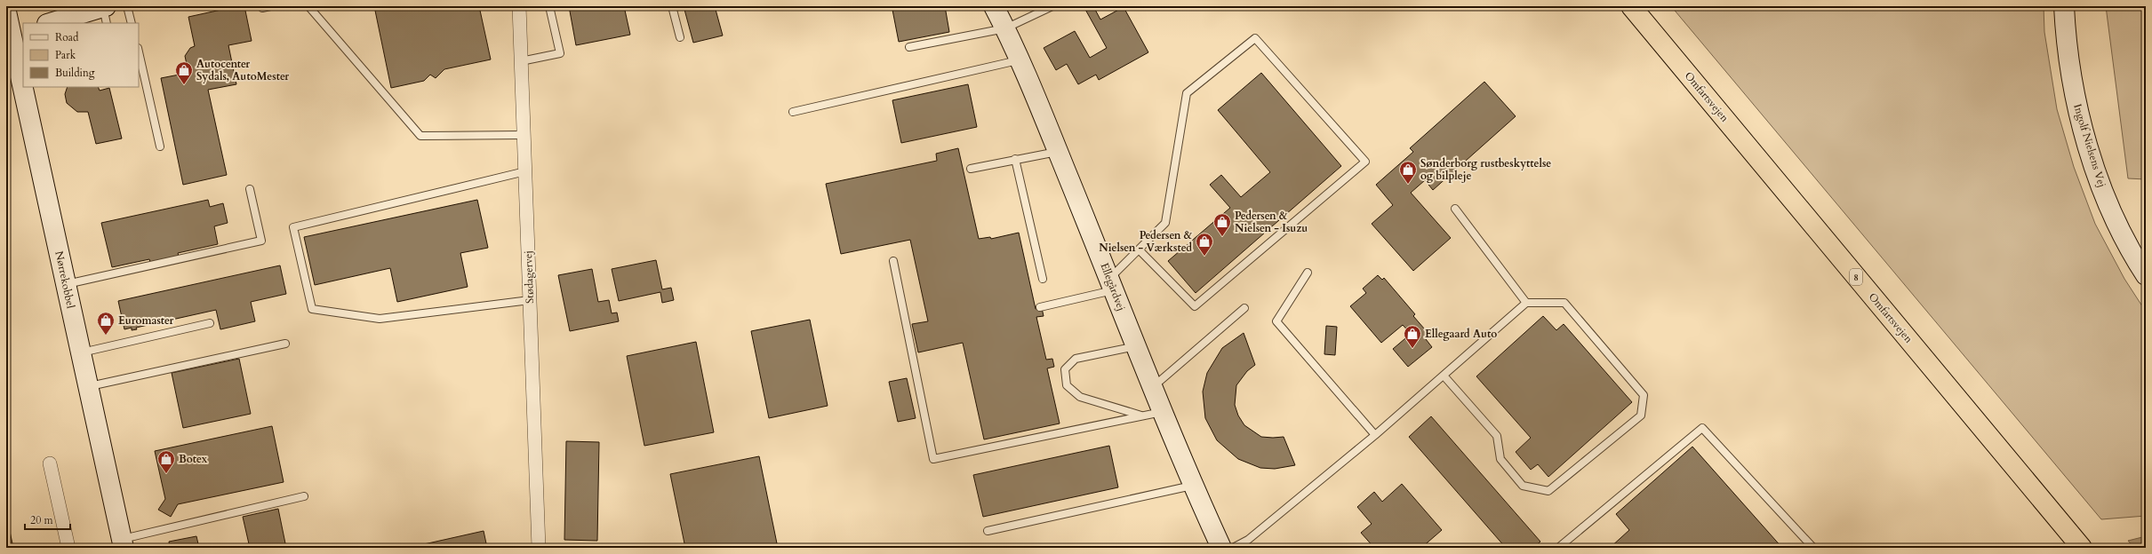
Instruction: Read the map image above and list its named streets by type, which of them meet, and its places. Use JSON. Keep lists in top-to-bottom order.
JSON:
{
  "streets": {
    "highway": ["Omfartsvejen", "8"],
    "street": [
      "Ingolf Nielsens Vej",
      "Stødagervej",
      "Nørrekobbel",
      "Ellegårdvej"
    ]
  },
  "places": {
    "shop": [
      "Autocenter Sydals, AutoMester",
      "Sønderborg rustbeskyttelse og bilpleje",
      "Pedersen & Nielsen - Isuzu",
      "Pedersen & Nielsen - Værksted",
      "Euromaster",
      "Ellegaard Auto",
      "Botex"
    ]
  },
  "legend": ["Road", "Park", "Building"],
  "scale_bar": "20 m"
}
